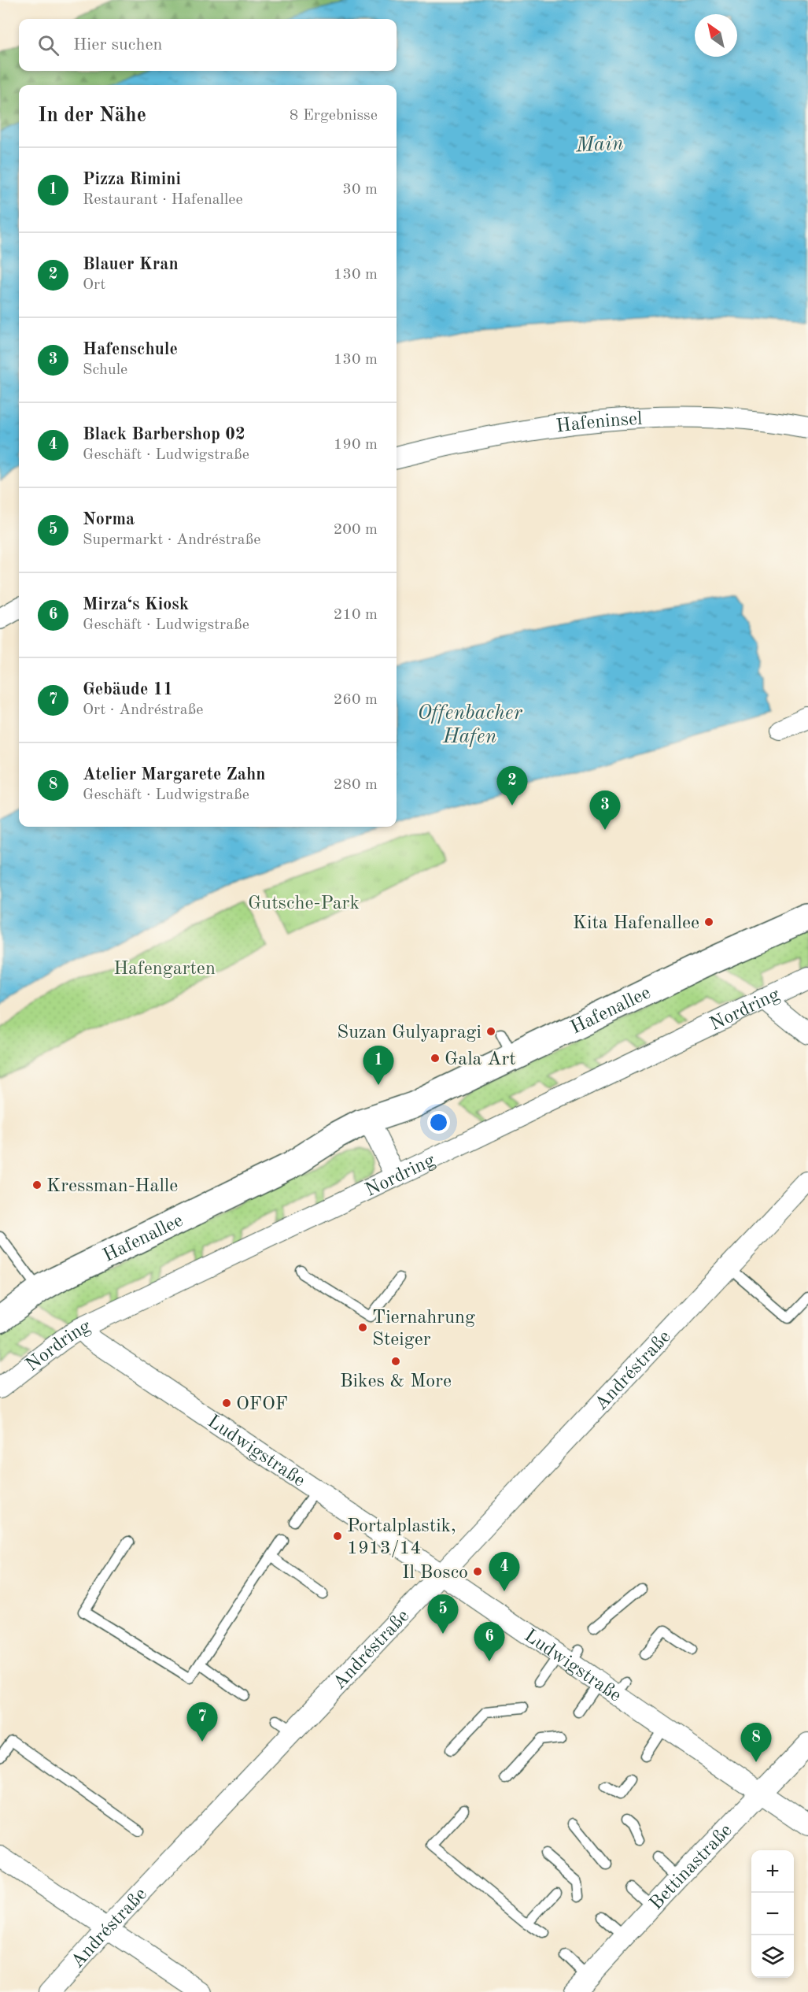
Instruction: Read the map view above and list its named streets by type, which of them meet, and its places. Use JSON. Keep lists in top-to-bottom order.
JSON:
{
  "streets": {
    "main road": ["Hafenallee"],
    "street": [
      "Hafeninsel",
      "Nordring",
      "Andréstraße",
      "Ludwigstraße",
      "Bettinastraße"
    ]
  },
  "crossings": [
    ["Nordring", "Ludwigstraße"],
    ["Andréstraße", "Ludwigstraße"],
    ["Ludwigstraße", "Bettinastraße"]
  ],
  "water": ["Main", "Offenbacher Hafen"],
  "parks": ["Gutsche-Park", "Hafengarten"],
  "places": [
    "Kita Hafenallee",
    "Suzan Gulyapragi",
    "Gala Art",
    "Kressman-Halle",
    "Tiernahrung Steiger",
    "Bikes & More",
    "OFOF",
    "Portalplastik, 1913/14",
    "Il Bosco"
  ],
  "north": "top left",
  "page": {
    "search": "Hier suchen",
    "heading": ["In der Nähe", "8 Ergebnisse"],
    "list": [
      {
        "mark": "1",
        "name": "Pizza Rimini",
        "note": "Restaurant · Hafenallee",
        "value": "30 m"
      },
      {
        "mark": "2",
        "name": "Blauer Kran",
        "note": "Ort",
        "value": "130 m"
      },
      {
        "mark": "3",
        "name": "Hafenschule",
        "note": "Schule",
        "value": "130 m"
      },
      {
        "mark": "4",
        "name": "Black Barbershop 02",
        "note": "Geschäft · Ludwigstraße",
        "value": "190 m"
      },
      {
        "mark": "5",
        "name": "Norma",
        "note": "Supermarkt · Andréstraße",
        "value": "200 m"
      },
      {
        "mark": "6",
        "name": "Mirza‘s Kiosk",
        "note": "Geschäft · Ludwigstraße",
        "value": "210 m"
      },
      {
        "mark": "7",
        "name": "Gebäude 11",
        "note": "Ort · Andréstraße",
        "value": "260 m"
      },
      {
        "mark": "8",
        "name": "Atelier Margarete Zahn",
        "note": "Geschäft · Ludwigstraße",
        "value": "280 m"
      }
    ],
    "pins": [
      "2",
      "3",
      "1",
      "4",
      "5",
      "6",
      "7",
      "8"
    ],
    "map_buttons": ["+", "−"]
  }
}
